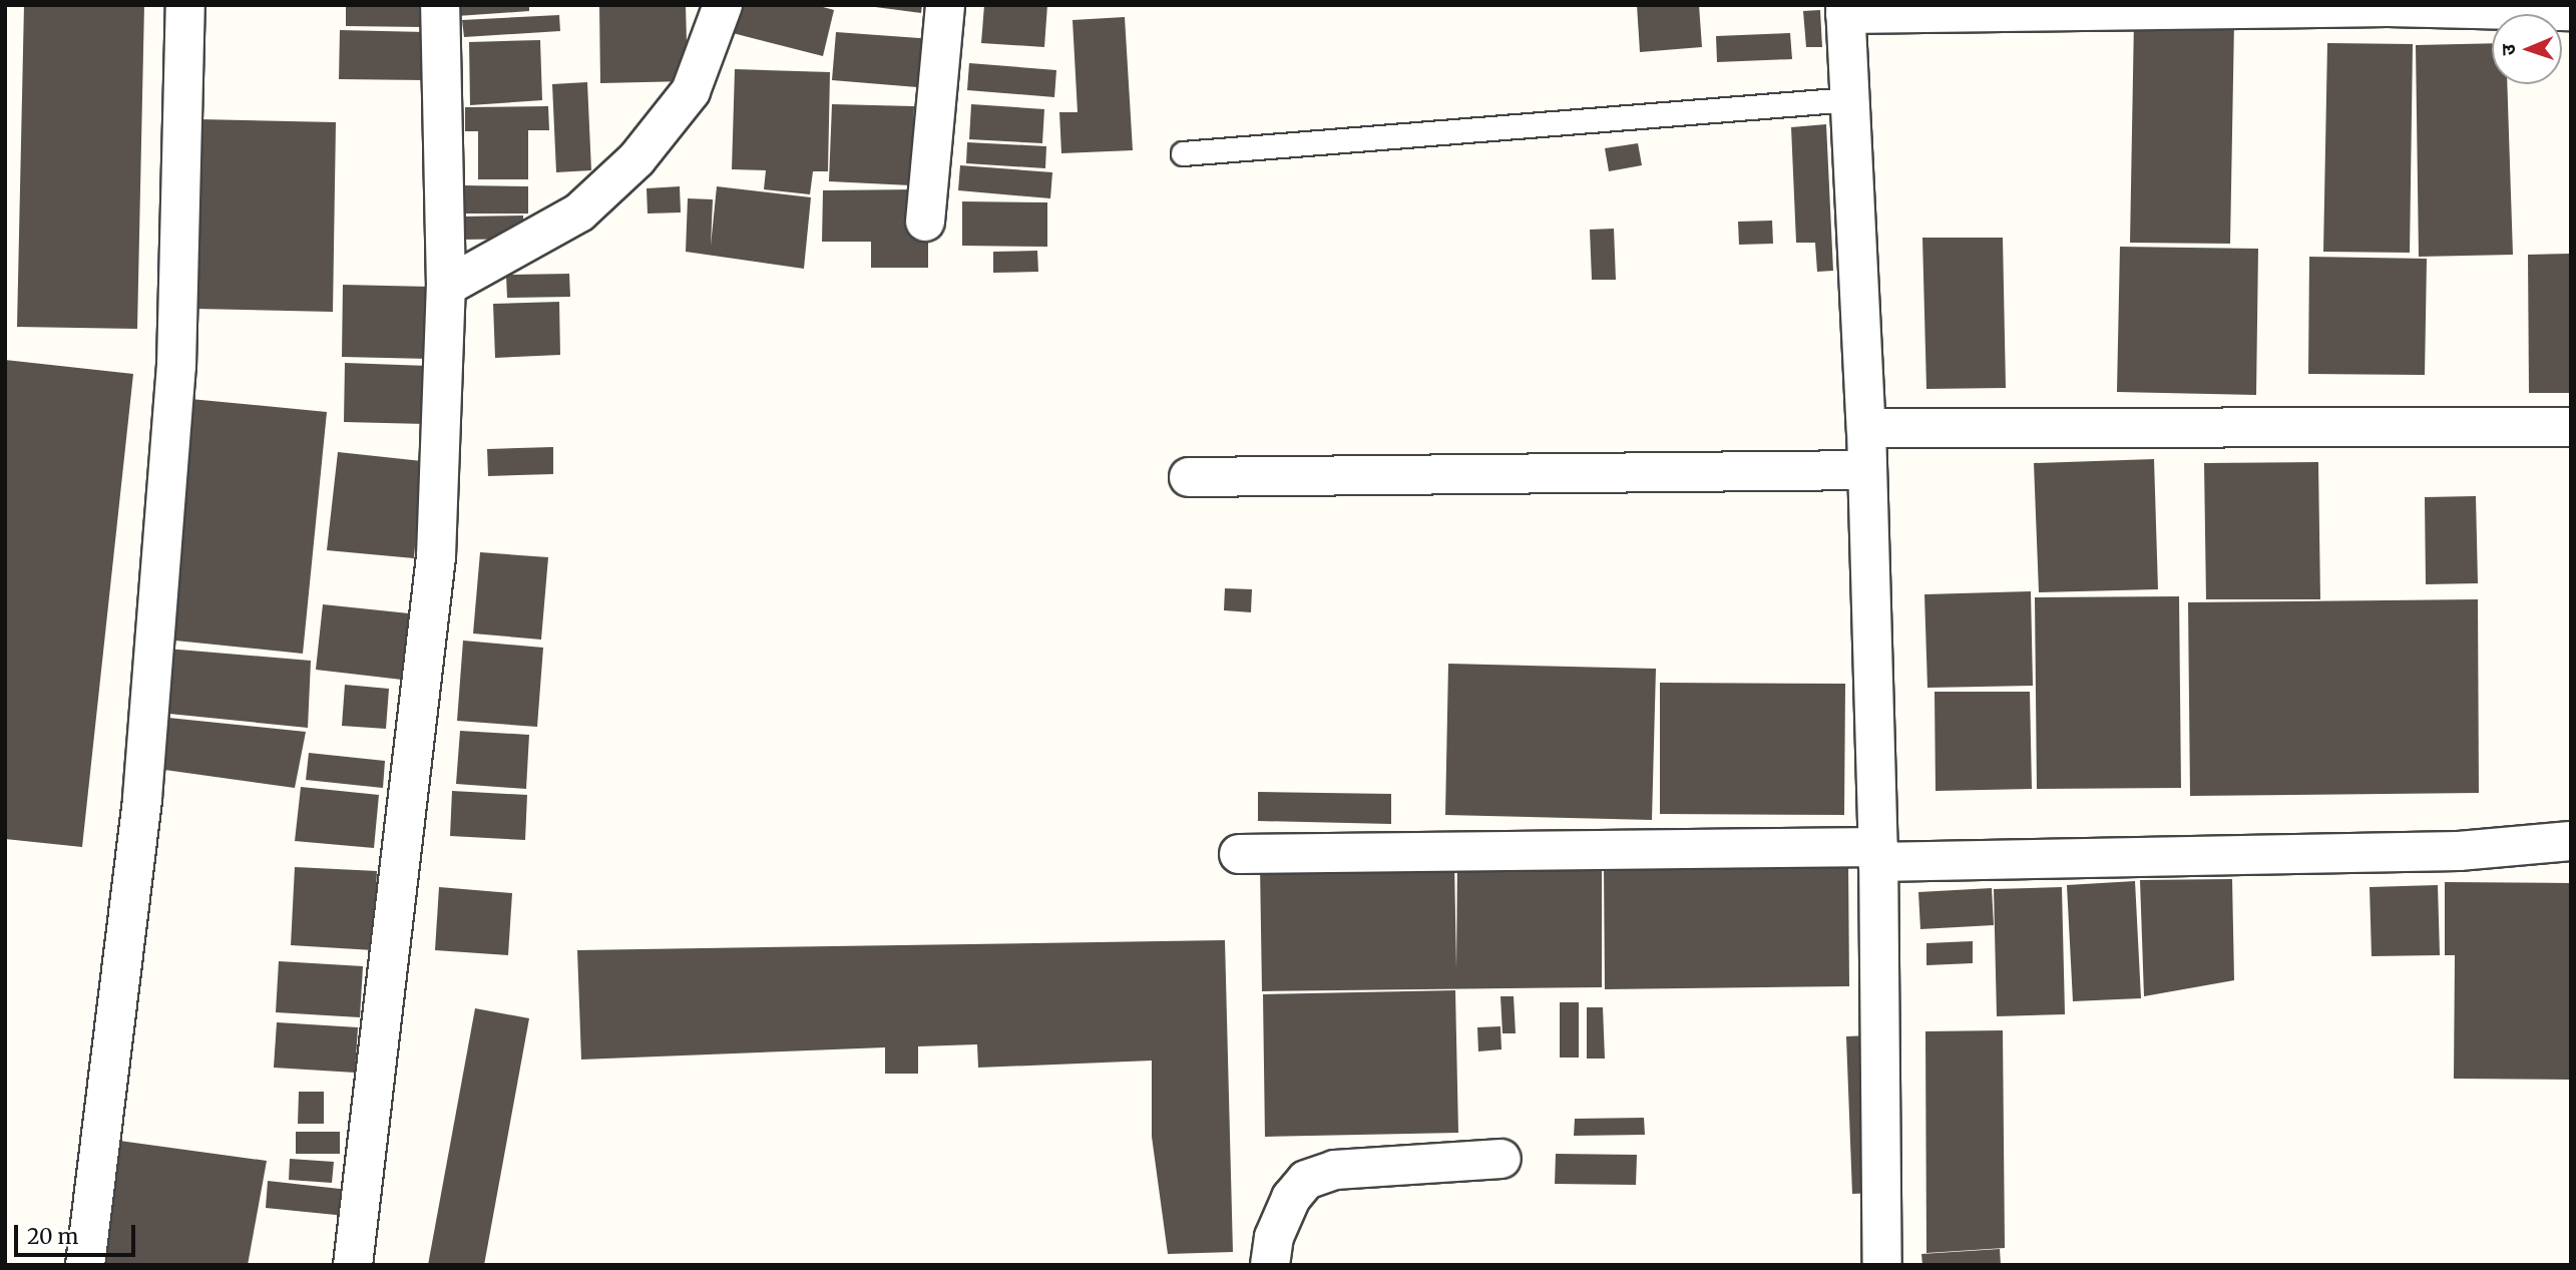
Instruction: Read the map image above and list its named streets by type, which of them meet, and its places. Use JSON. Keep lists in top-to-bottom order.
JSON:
{
  "scale_bar": "20 m",
  "north": "left"
}
